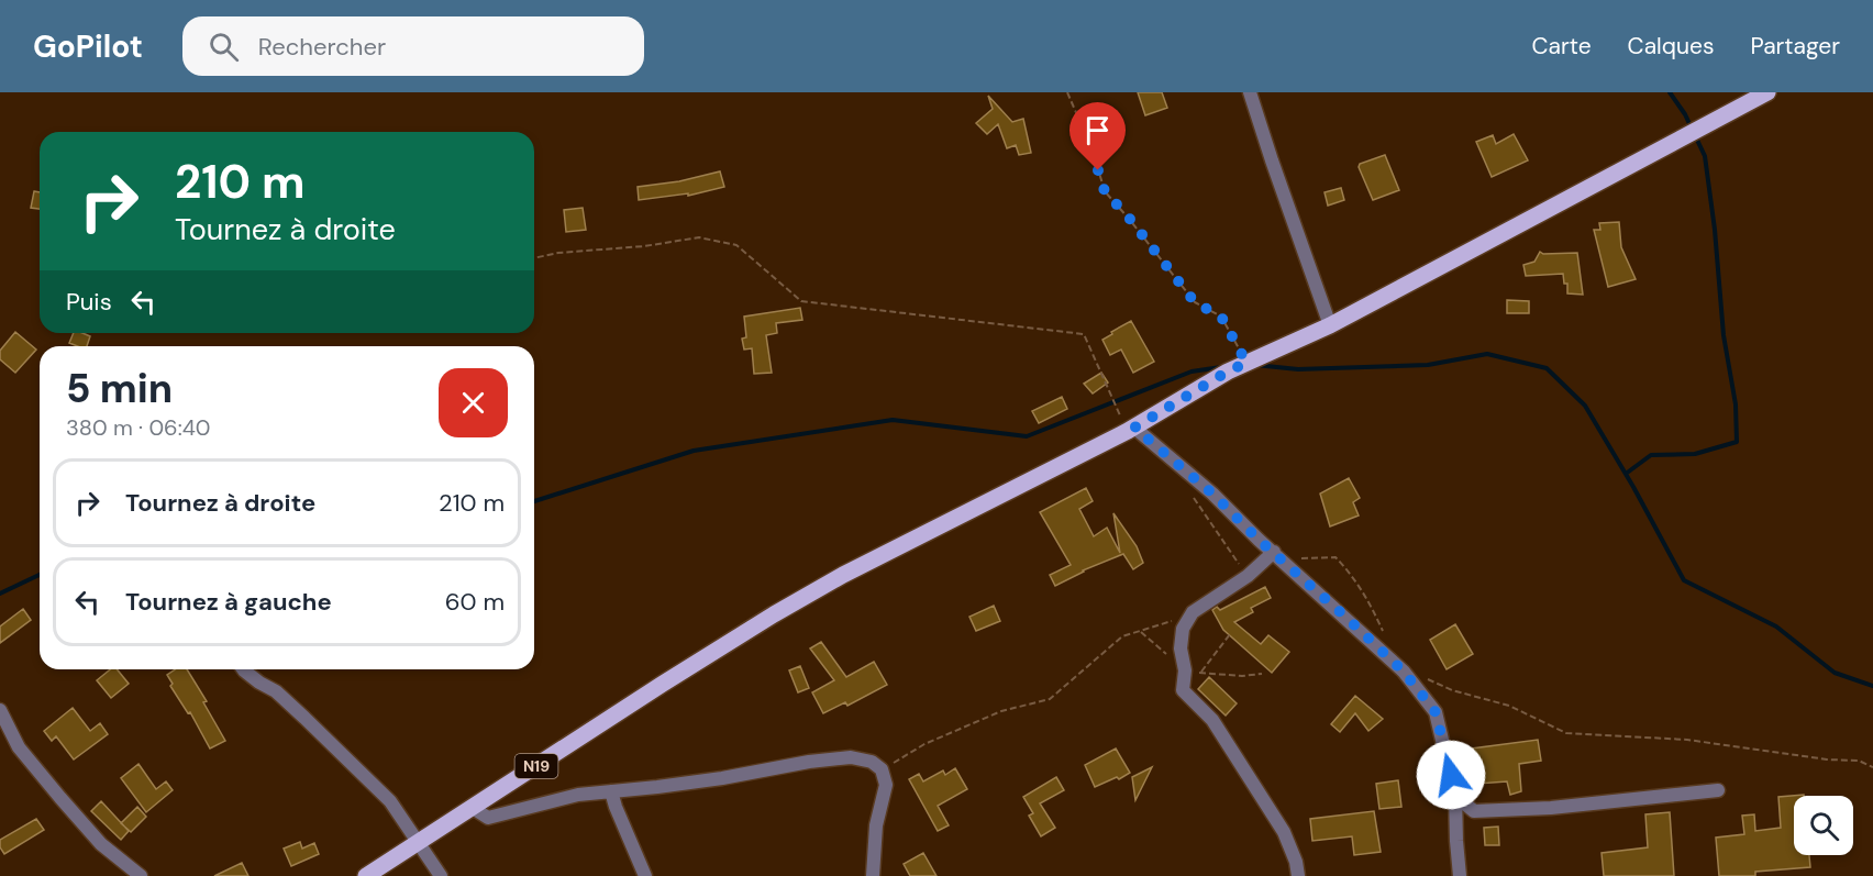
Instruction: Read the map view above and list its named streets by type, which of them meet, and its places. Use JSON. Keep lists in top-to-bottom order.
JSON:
{
  "streets": {
    "main road": ["N19"]
  },
  "page": {
    "header": "GoPilot",
    "search": "Rechercher",
    "nav": ["Carte", "Calques", "Partager"],
    "turn": ["210 m", "Tournez à droite"],
    "then": "Puis",
    "heading": ["5 min", "380 m · 06:40"],
    "list": [
      {
        "name": "Tournez à droite",
        "value": "210 m"
      },
      {
        "name": "Tournez à gauche",
        "value": "60 m"
      }
    ]
  }
}
